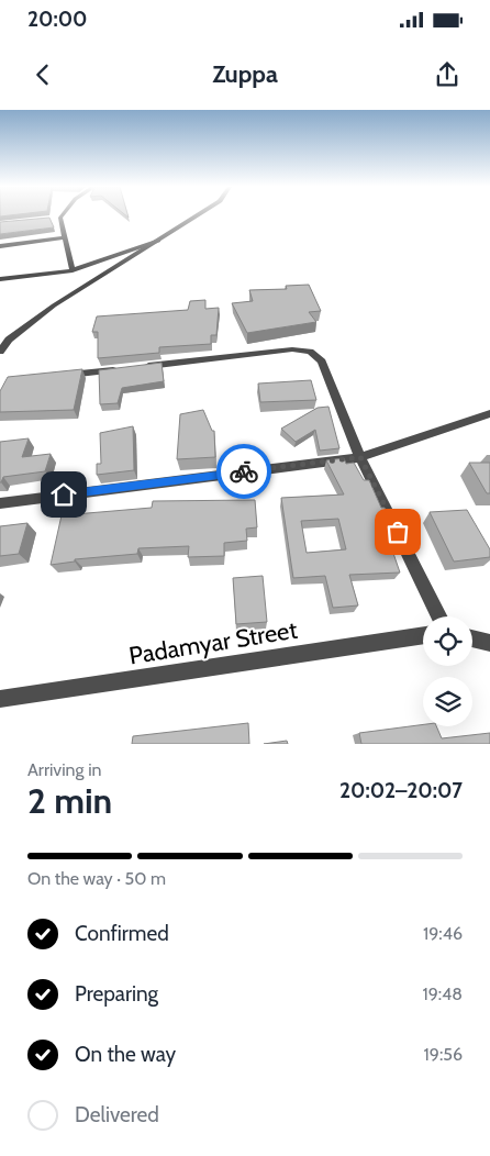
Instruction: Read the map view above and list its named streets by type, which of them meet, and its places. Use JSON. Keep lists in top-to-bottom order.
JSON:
{
  "streets": {
    "street": ["Padamyar Street"]
  },
  "page": {
    "status": "20:00",
    "header": "Zuppa",
    "heading": ["2 min", "Arriving in", "20:02–20:07"],
    "bar": "On the way · 50 m",
    "list": [
      ["Confirmed", "19:46"],
      ["Preparing", "19:48"],
      ["On the way", "19:56"],
      "Delivered"
    ]
  }
}
